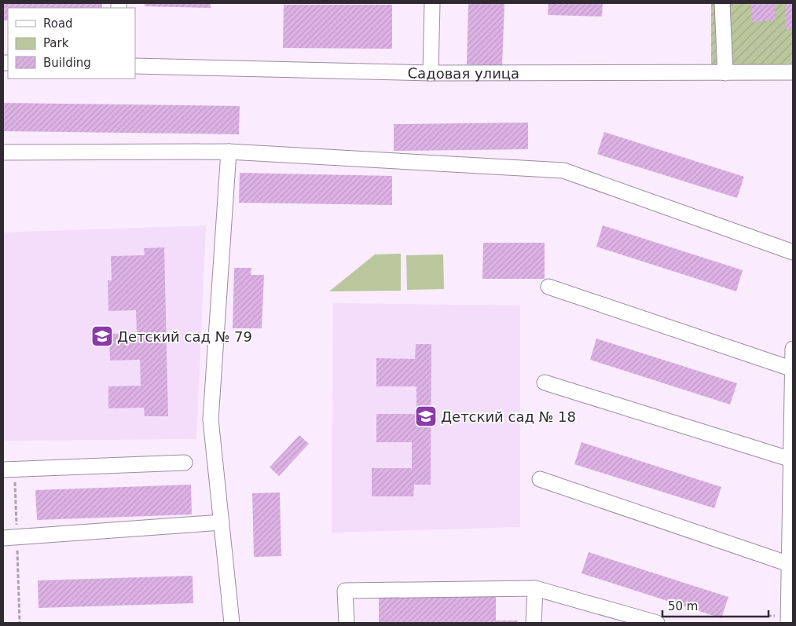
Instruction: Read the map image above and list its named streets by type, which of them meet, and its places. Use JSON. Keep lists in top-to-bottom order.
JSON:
{
  "streets": {
    "street": ["Садовая улица"]
  },
  "places": {
    "school or university": ["Детский сад № 79", "Детский сад № 18"]
  },
  "legend": ["Road", "Park", "Building"],
  "scale_bar": "50 m"
}
